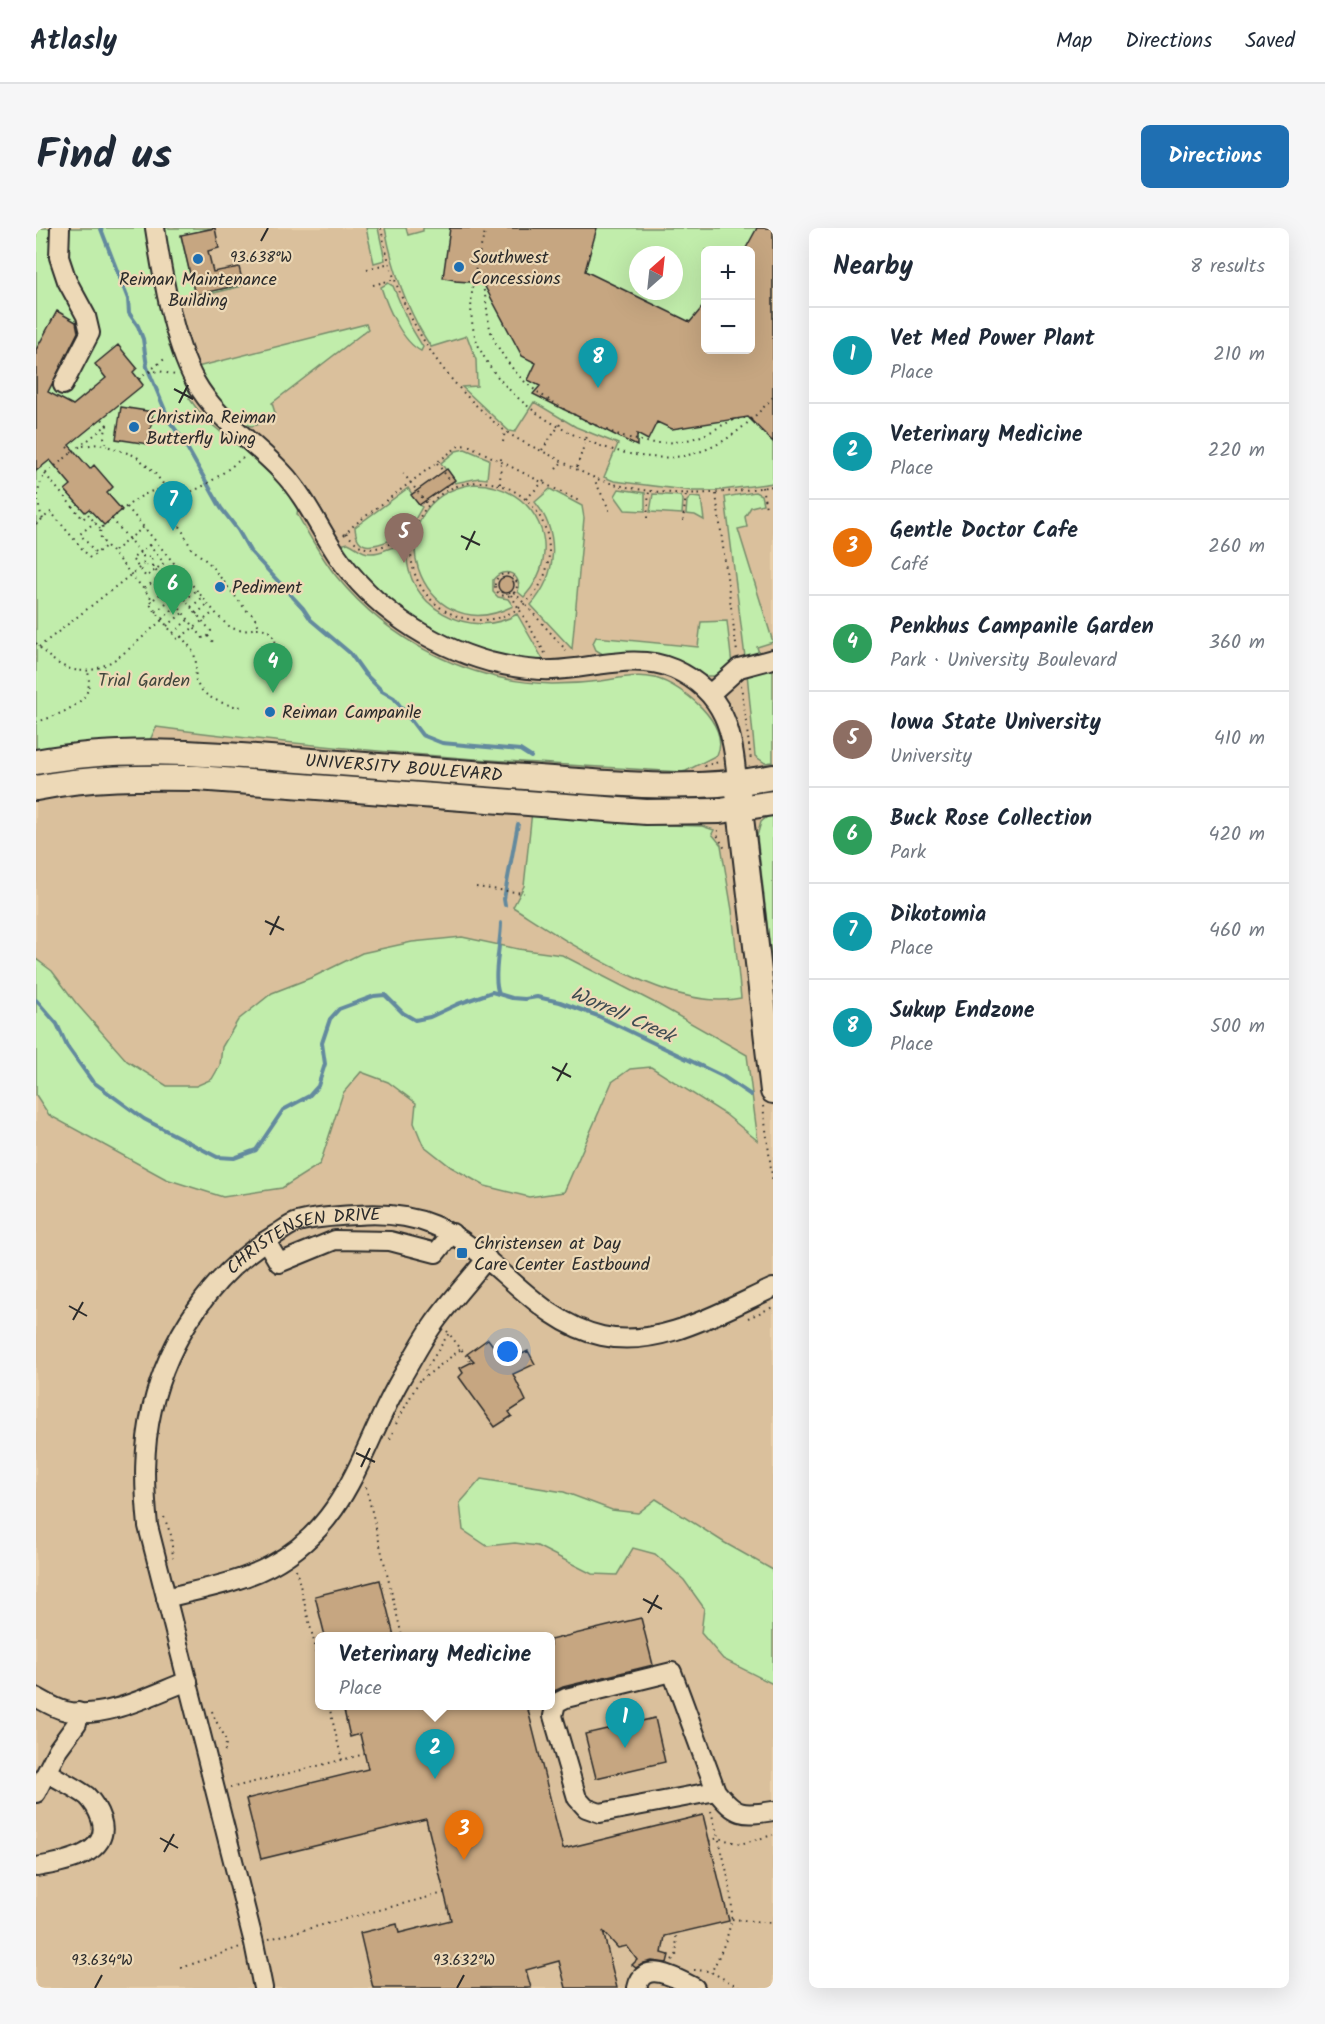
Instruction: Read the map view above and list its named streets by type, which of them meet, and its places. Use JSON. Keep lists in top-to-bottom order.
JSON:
{
  "streets": {
    "main road": ["UNIVERSITY BOULEVARD"],
    "street": ["CHRISTENSEN DRIVE"]
  },
  "water": ["Worrell Creek"],
  "parks": ["Trial Garden"],
  "places": {
    "other": [
      "Reiman Maintenance Building",
      "Southwest Concessions",
      "Christina Reiman Butterfly Wing",
      "Pediment",
      "Reiman Campanile"
    ],
    "transit": ["Christensen at Day Care Center Eastbound"]
  },
  "north": "top right",
  "page": {
    "header": "Atlasly",
    "nav": ["Map", "Directions", "Saved"],
    "title": "Find us",
    "buttons": "Directions",
    "heading": ["Nearby", "8 results"],
    "map_buttons": ["+", "−"],
    "list": [
      {
        "mark": "1",
        "name": "Vet Med Power Plant",
        "note": "Place",
        "value": "210 m"
      },
      {
        "mark": "2",
        "name": "Veterinary Medicine",
        "note": "Place",
        "value": "220 m"
      },
      {
        "mark": "3",
        "name": "Gentle Doctor Cafe",
        "note": "Café",
        "value": "260 m"
      },
      {
        "mark": "4",
        "name": "Penkhus Campanile Garden",
        "note": "Park · University Boulevard",
        "value": "360 m"
      },
      {
        "mark": "5",
        "name": "Iowa State University",
        "note": "University",
        "value": "410 m"
      },
      {
        "mark": "6",
        "name": "Buck Rose Collection",
        "note": "Park",
        "value": "420 m"
      },
      {
        "mark": "7",
        "name": "Dikotomia",
        "note": "Place",
        "value": "460 m"
      },
      {
        "mark": "8",
        "name": "Sukup Endzone",
        "note": "Place",
        "value": "500 m"
      }
    ],
    "pins": [
      "8",
      "7",
      "5",
      "6",
      "4",
      "1",
      "2",
      "3"
    ],
    "popup": ["Veterinary Medicine", "Place"]
  },
  "coordinates": ["93.638°W", "93.634°W", "93.632°W"]
}
